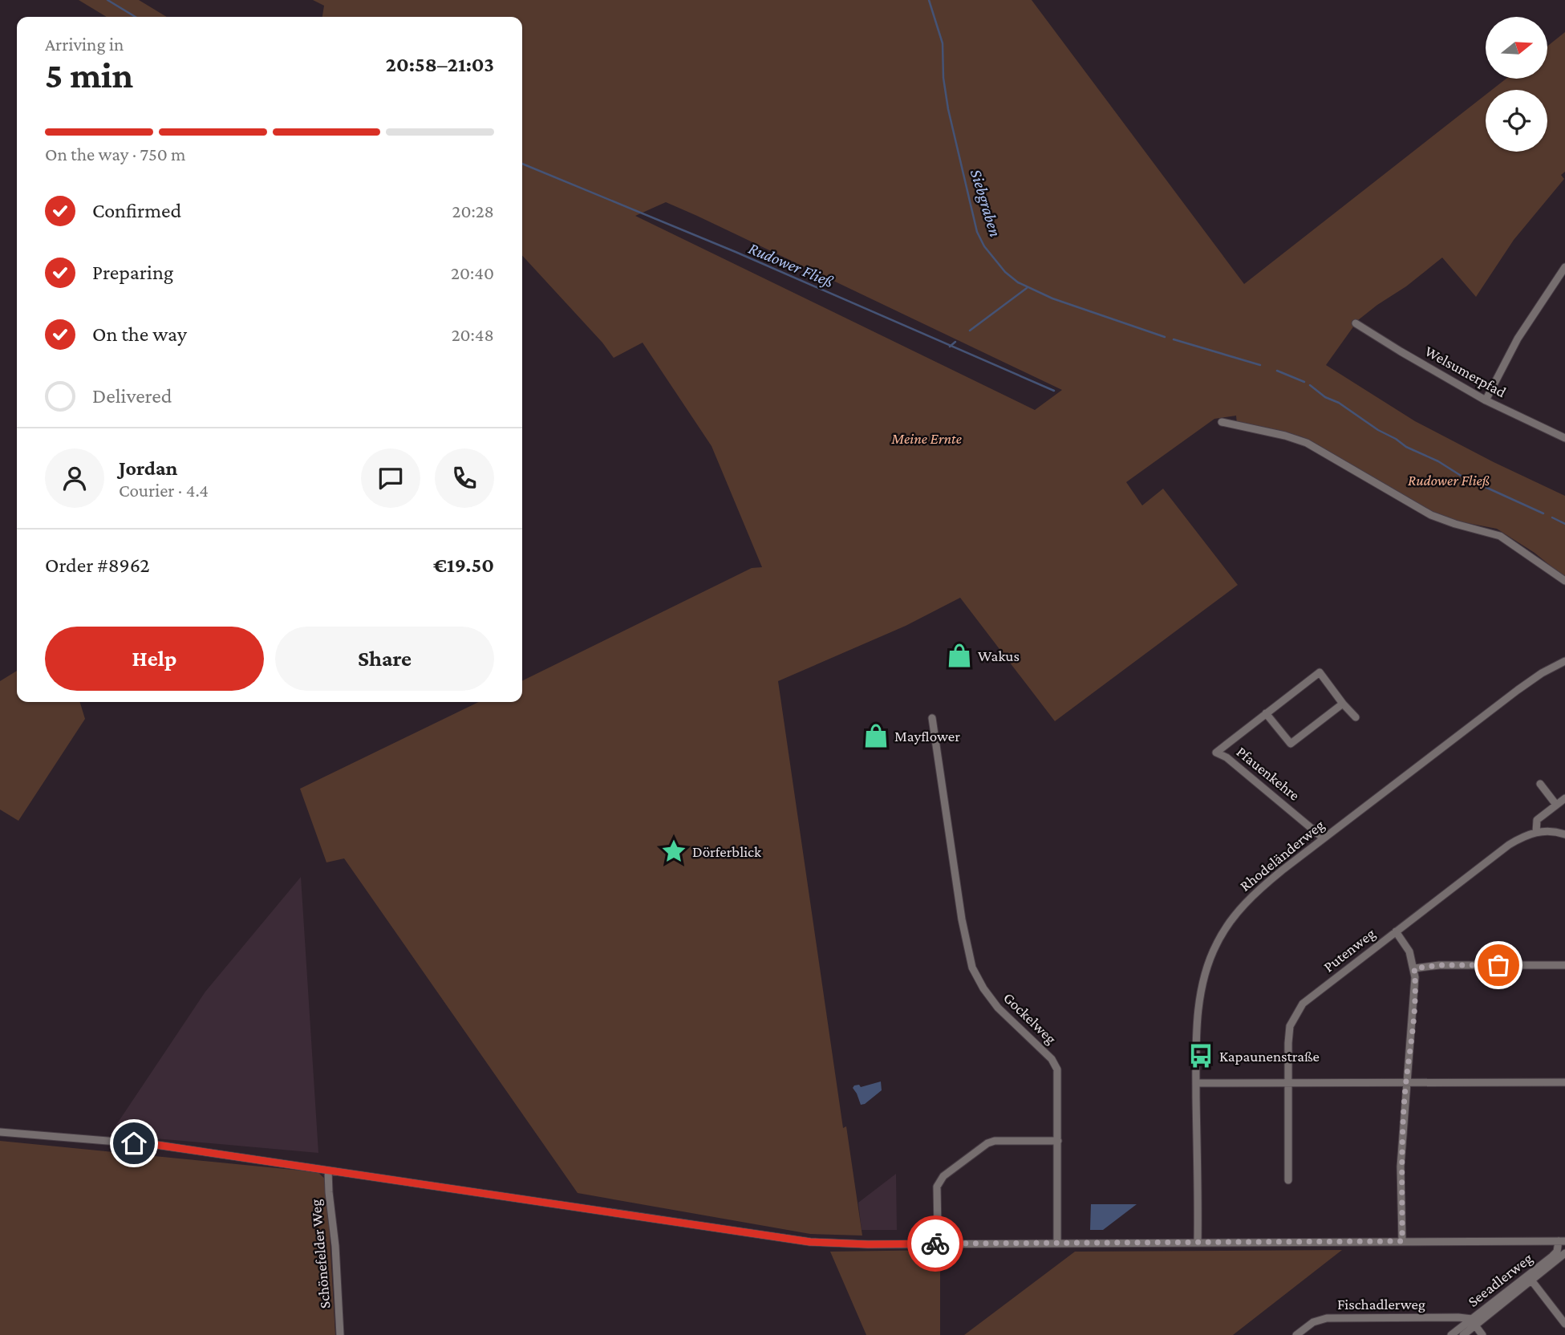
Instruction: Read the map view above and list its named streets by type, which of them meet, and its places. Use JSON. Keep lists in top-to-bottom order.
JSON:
{
  "streets": {
    "street": [
      "Welsumerpfad",
      "Pfauenkehre",
      "Rhodeländerweg",
      "Putenweg",
      "Gockelweg",
      "Schönefelder Weg",
      "Seeadlerweg",
      "Fischadlerweg"
    ]
  },
  "crossings": [
    ["Pfauenkehre", "Rhodeländerweg"],
    ["Seeadlerweg", "Fischadlerweg"]
  ],
  "water": ["Siebgraben", "Rudower Fließ"],
  "parks": ["Meine Ernte", "Rudower Fließ"],
  "places": {
    "shop": ["Wakus", "Mayflower"],
    "place": ["Dörferblick"],
    "bus stop": ["Kapaunenstraße"]
  },
  "north": "right",
  "page": {
    "heading": ["5 min", "Arriving in", "20:58–21:03"],
    "panel": [
      "Jordan",
      "Courier · 4.4",
      "Order #8962",
      "€19.50"
    ],
    "bar": "On the way · 750 m",
    "list": [
      ["Confirmed", "20:28"],
      ["Preparing", "20:40"],
      ["On the way", "20:48"],
      "Delivered"
    ],
    "buttons": ["Help", "Share"]
  }
}
